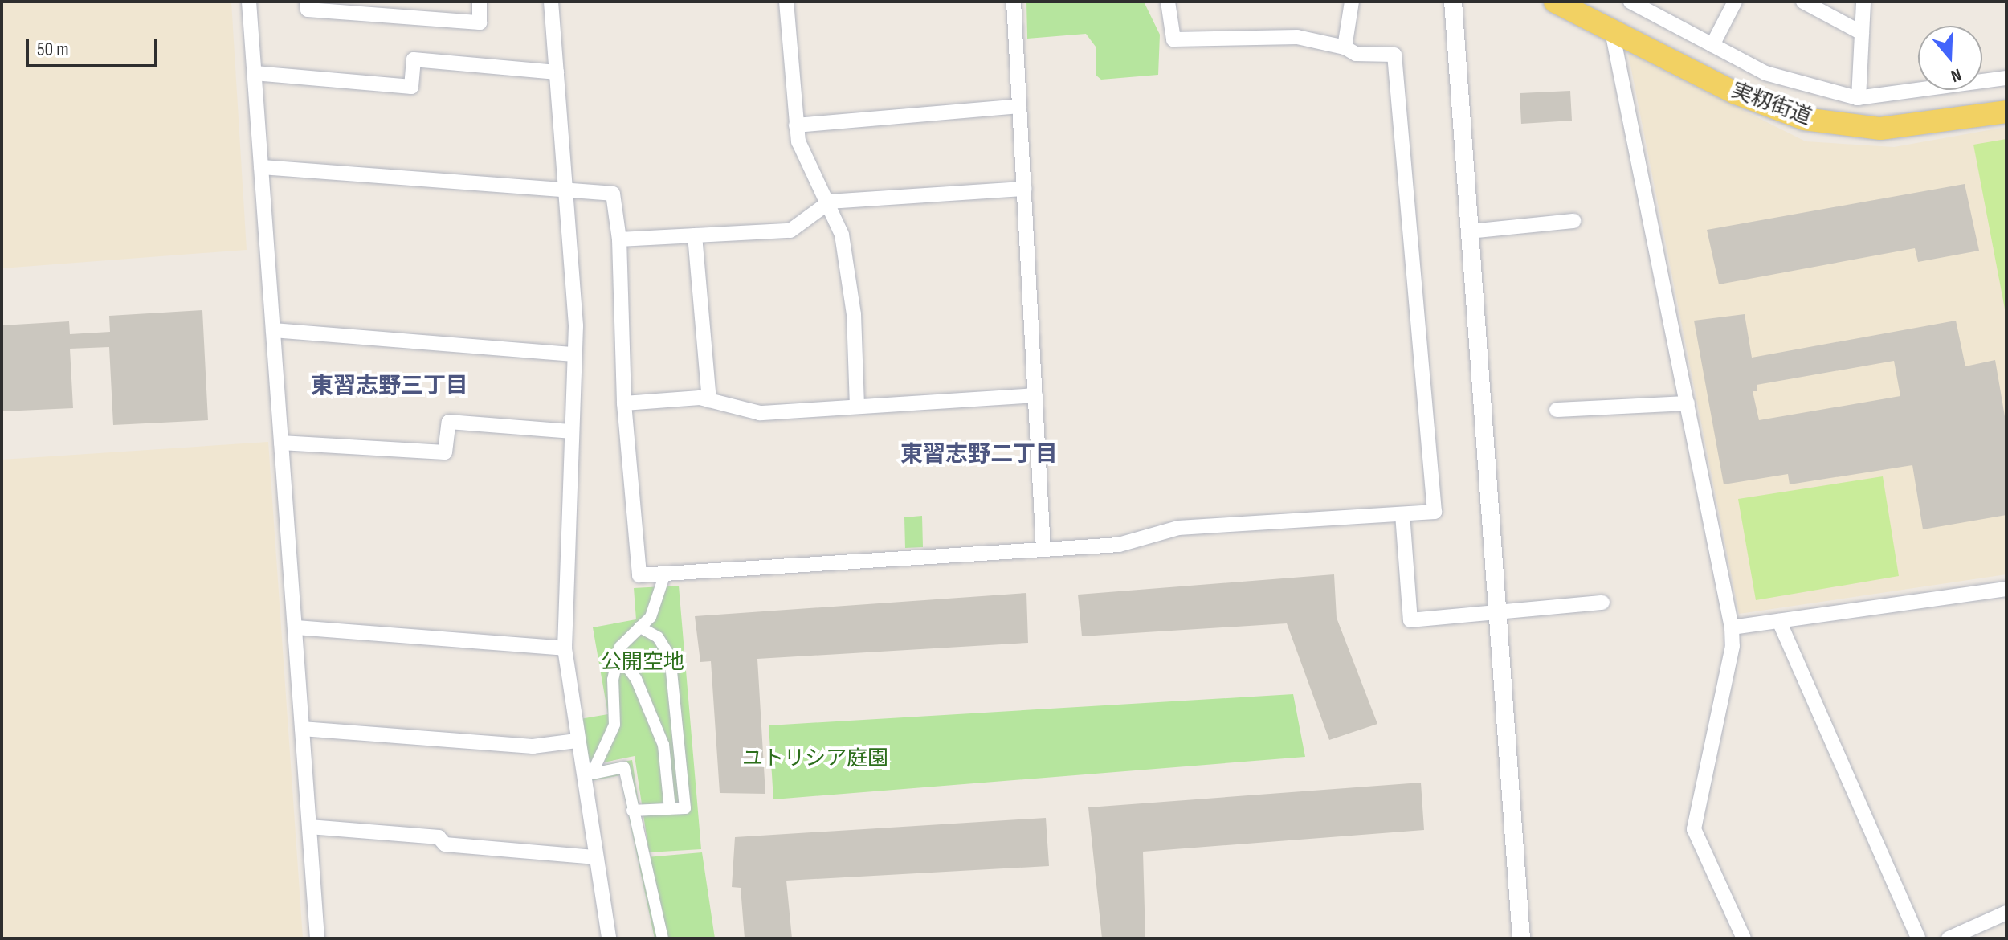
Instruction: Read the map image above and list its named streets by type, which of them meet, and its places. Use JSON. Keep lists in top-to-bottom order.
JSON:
{
  "streets": {
    "main road": ["実籾街道"]
  },
  "districts": ["東習志野三丁目", "東習志野二丁目"],
  "parks": ["公開空地", "ユトリシア庭園"],
  "scale_bar": "50 m",
  "north": "bottom"
}
